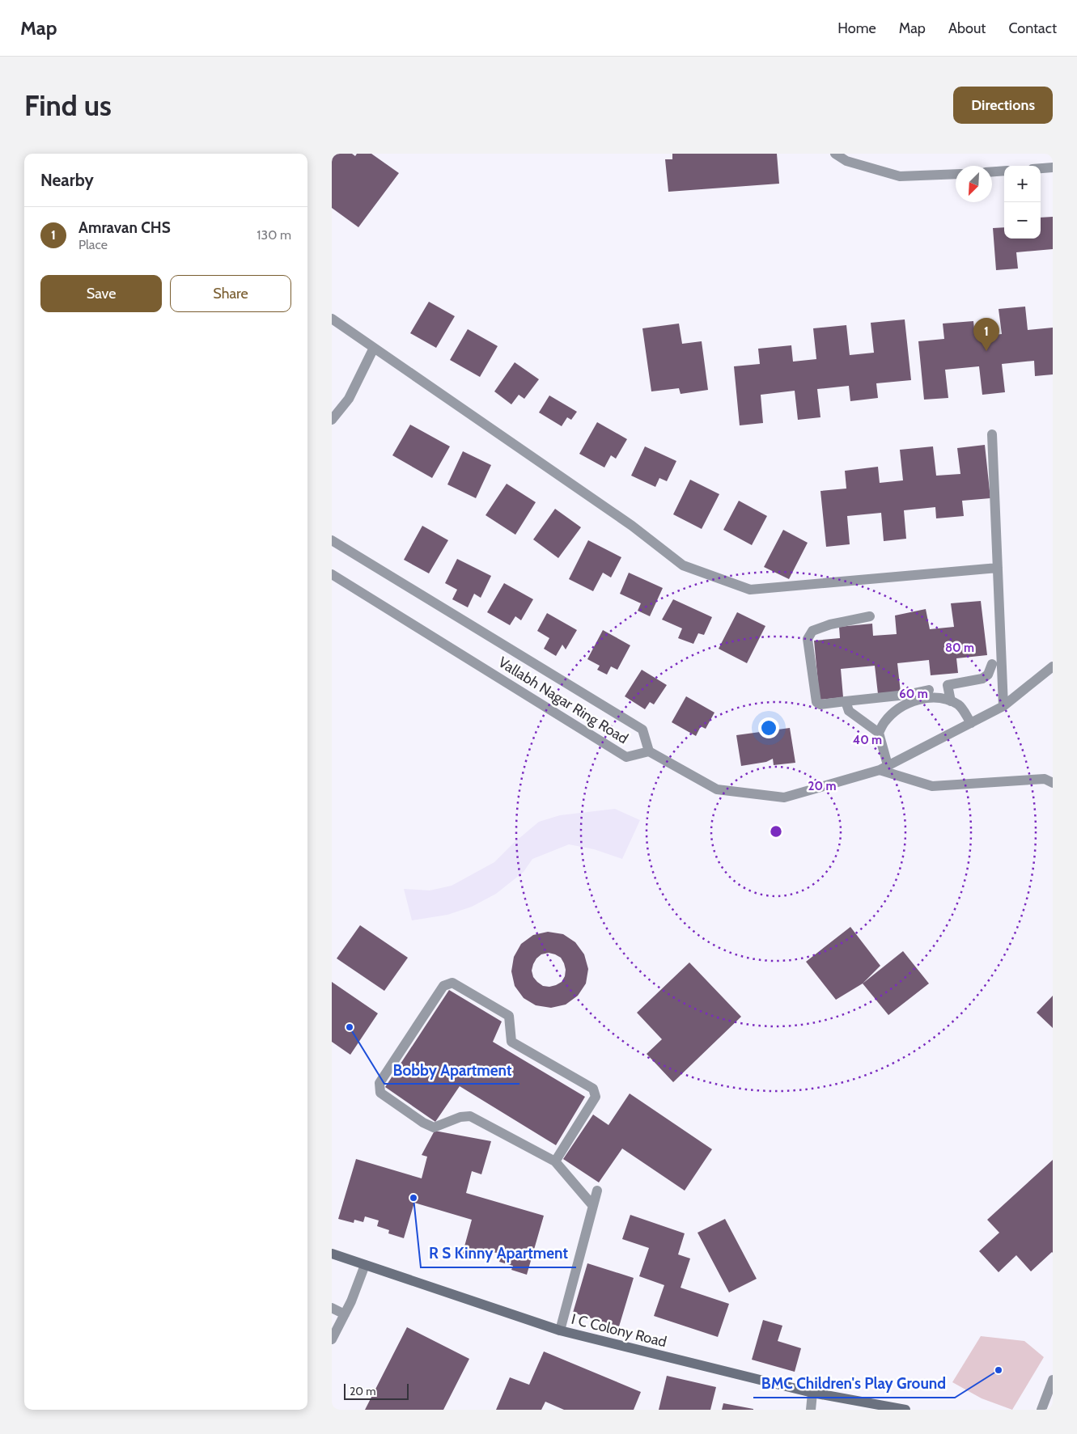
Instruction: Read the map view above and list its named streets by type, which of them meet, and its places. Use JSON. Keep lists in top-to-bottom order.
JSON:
{
  "streets": {
    "street": ["Vallabh Nagar Ring Road", "I C Colony Road"]
  },
  "places": ["Bobby Apartment", "R S Kinny Apartment", "BMC Children's Play Ground"],
  "scale_bar": "20 m",
  "north": "bottom left",
  "page": {
    "header": "Map",
    "nav": [
      "Home",
      "Map",
      "About",
      "Contact"
    ],
    "buttons": [
      "Directions",
      ["Save", "Share"]
    ],
    "title": "Find us",
    "heading": "Nearby",
    "map_buttons": ["+", "−"],
    "list": [
      {
        "mark": "1",
        "name": "Amravan CHS",
        "note": "Place",
        "value": "130 m"
      }
    ],
    "pins": "1",
    "scale": "20 m"
  },
  "rings": [
    "80 m",
    "60 m",
    "40 m",
    "20 m"
  ]
}
